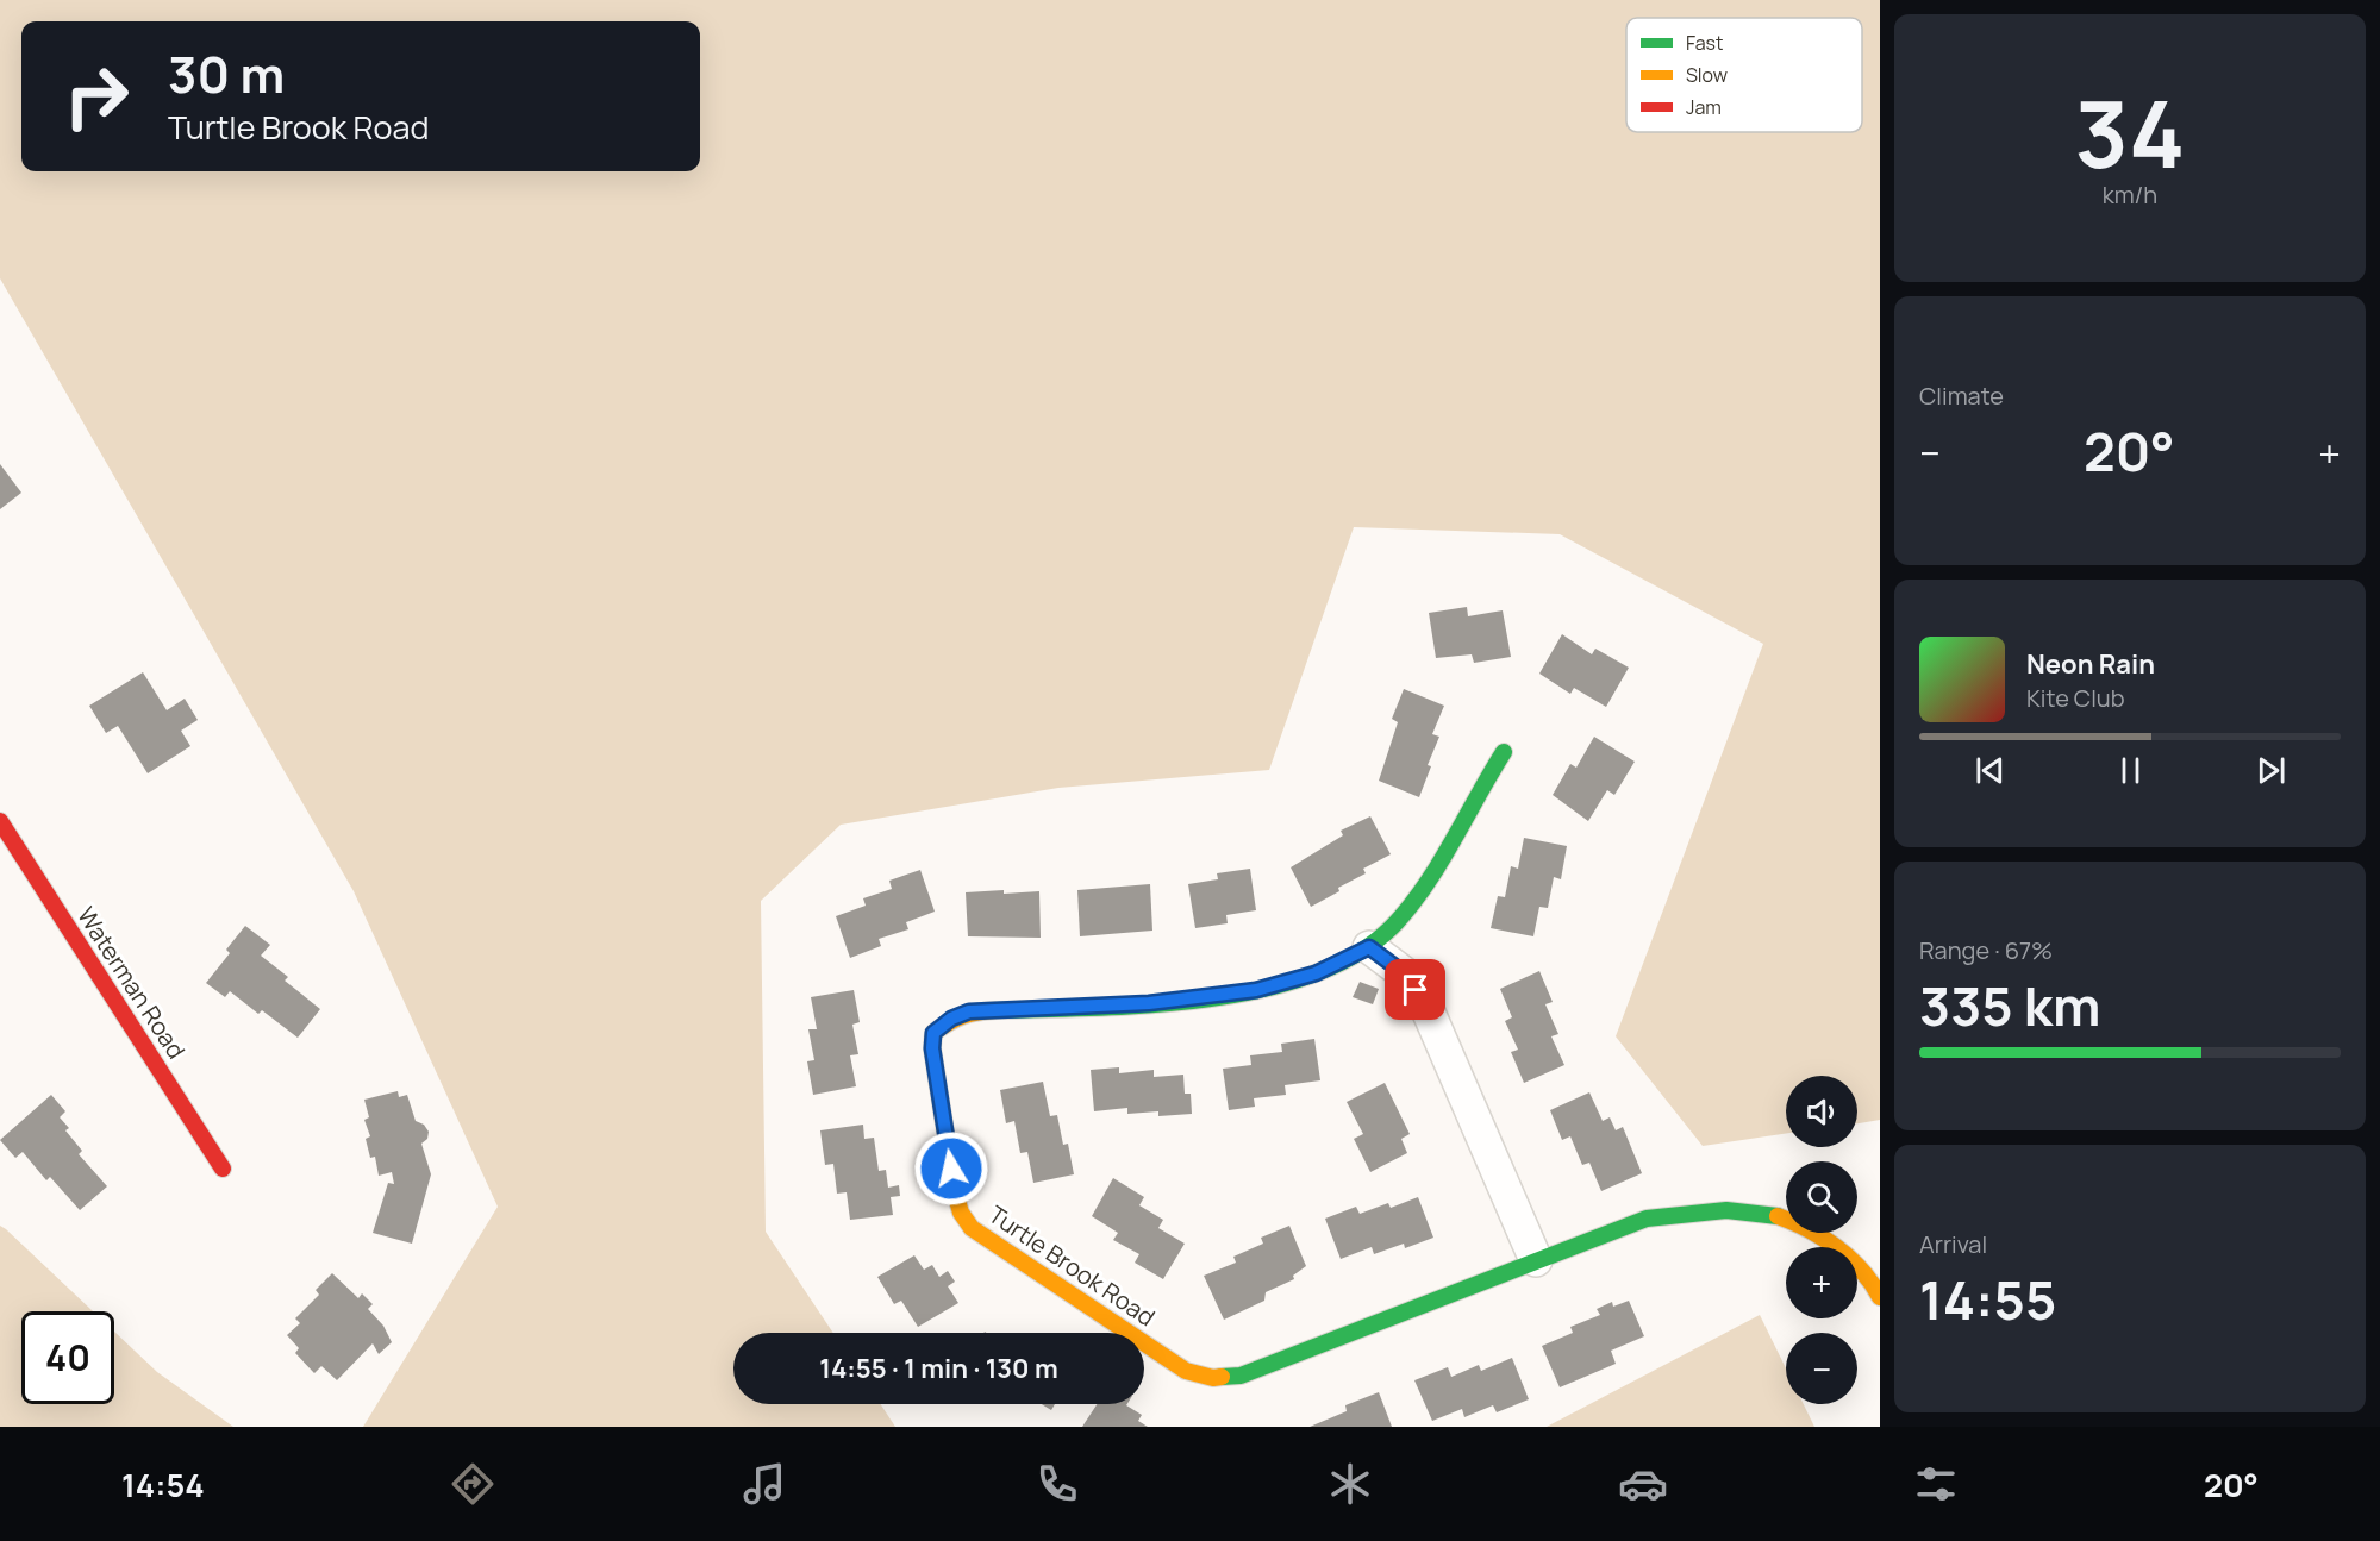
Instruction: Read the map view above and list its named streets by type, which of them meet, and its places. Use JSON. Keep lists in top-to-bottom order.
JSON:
{
  "streets": {
    "street": ["Waterman Road", "Turtle Brook Road"]
  },
  "legend": ["Fast", "Slow", "Jam"],
  "page": {
    "tile": [
      ["34", "km/h"],
      "Climate",
      ["Range · 67%", "335 km"],
      ["Arrival", "14:55"]
    ],
    "turn": ["30 m", "Turtle Brook Road"],
    "heat": ["−", "20°", "+"],
    "song": ["Neon Rain", "Kite Club"],
    "map_buttons": ["+", "−"],
    "limit": "40",
    "trip": "14:55 · 1 min · 130 m",
    "tabs": ["14:54", "20°"]
  }
}
